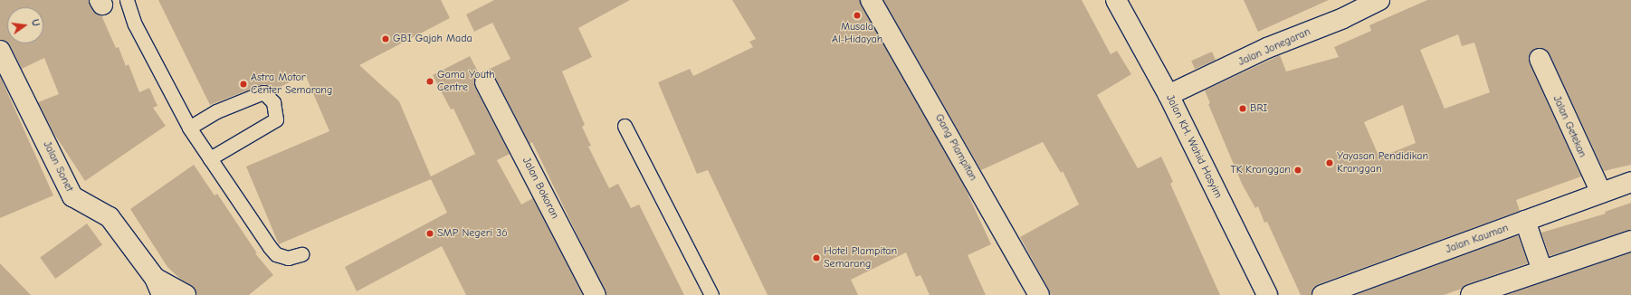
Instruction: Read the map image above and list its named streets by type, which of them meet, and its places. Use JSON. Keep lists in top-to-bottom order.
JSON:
{
  "streets": {
    "street": [
      "Jalan Jonegaran",
      "Jalan Getekan",
      "Jalan KH. Wahid Hasyim",
      "Gang Plampitan",
      "Jalan Sonet",
      "Jalan Bokoran",
      "Jalan Kauman"
    ]
  },
  "crossings": [
    ["Jalan Jonegaran", "Jalan KH. Wahid Hasyim"],
    ["Jalan Getekan", "Jalan Kauman"]
  ],
  "places": [
    "Musala Al-Hidayah",
    "GBI Gajah Mada",
    "Gama Youth Centre",
    "Astra Motor Center Semarang",
    "BRI",
    "Yayasan Pendidikan Kranggan",
    "TK Kranggan",
    "SMP Negeri 36",
    "Hotel Plampitan Semarang"
  ],
  "north": "right"
}
